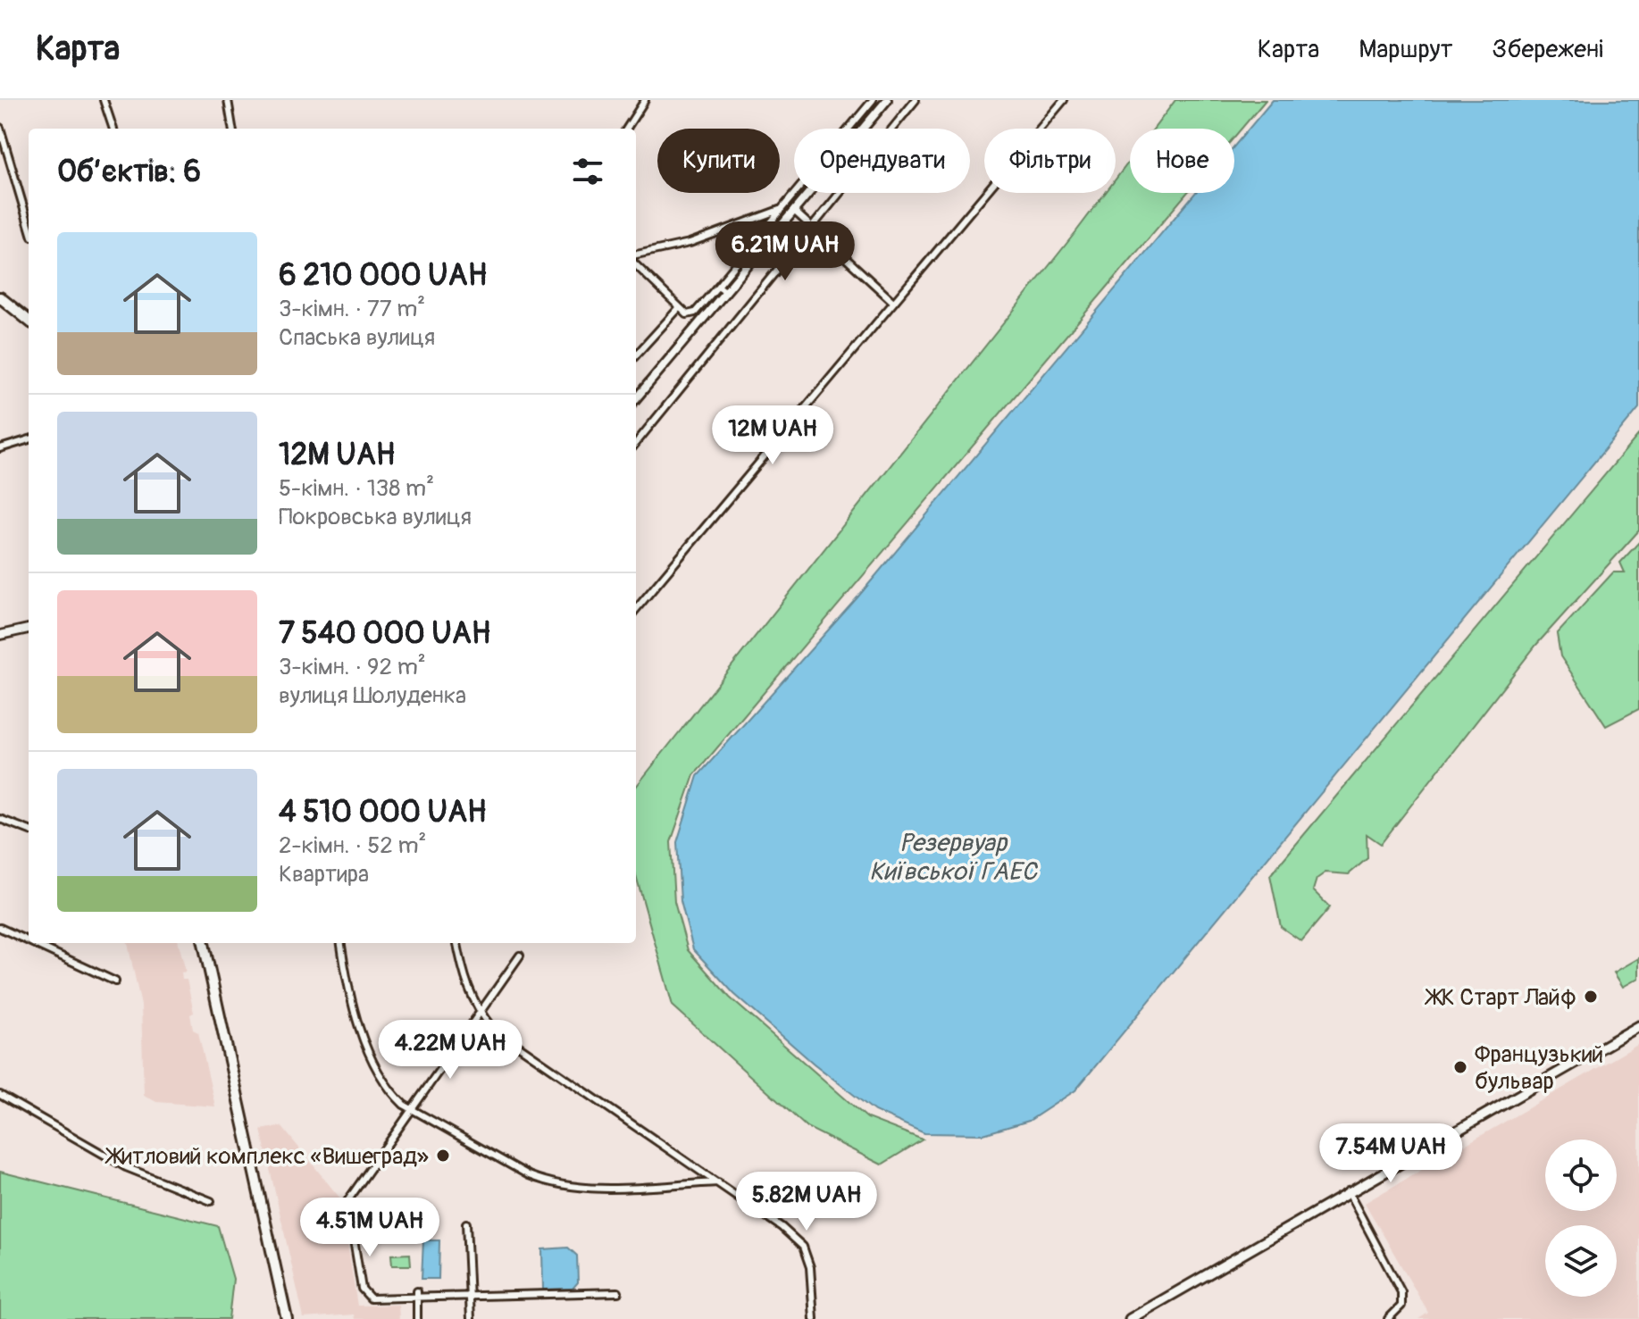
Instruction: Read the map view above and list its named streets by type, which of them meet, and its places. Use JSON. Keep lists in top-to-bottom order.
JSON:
{
  "water": ["Резервуар Київської ГАЕС"],
  "places": ["ЖК Старт Лайф", "Французький бульвар", "Житловий комплекс «Вишеград»"],
  "page": {
    "header": "Карта",
    "nav": ["Карта", "Маршрут", "Збережені"],
    "chip": [
      "Купити",
      "Орендувати",
      "Фільтри",
      "Нове"
    ],
    "heading": "Об’єктів: 6",
    "list": [
      {
        "name": "6 210 000 UAH",
        "note": "3-кімн. · 77 m² · Спаська вулиця"
      },
      {
        "name": "12M UAH",
        "note": "5-кімн. · 138 m² · Покровська вулиця"
      },
      {
        "name": "7 540 000 UAH",
        "note": "3-кімн. · 92 m² · вулиця Шолуденка"
      },
      {
        "name": "4 510 000 UAH",
        "note": "2-кімн. · 52 m² · Квартира"
      }
    ],
    "price": [
      "6.21M UAH",
      "12M UAH",
      "4.22M UAH",
      "7.54M UAH",
      "5.82M UAH",
      "4.51M UAH"
    ]
  }
}
